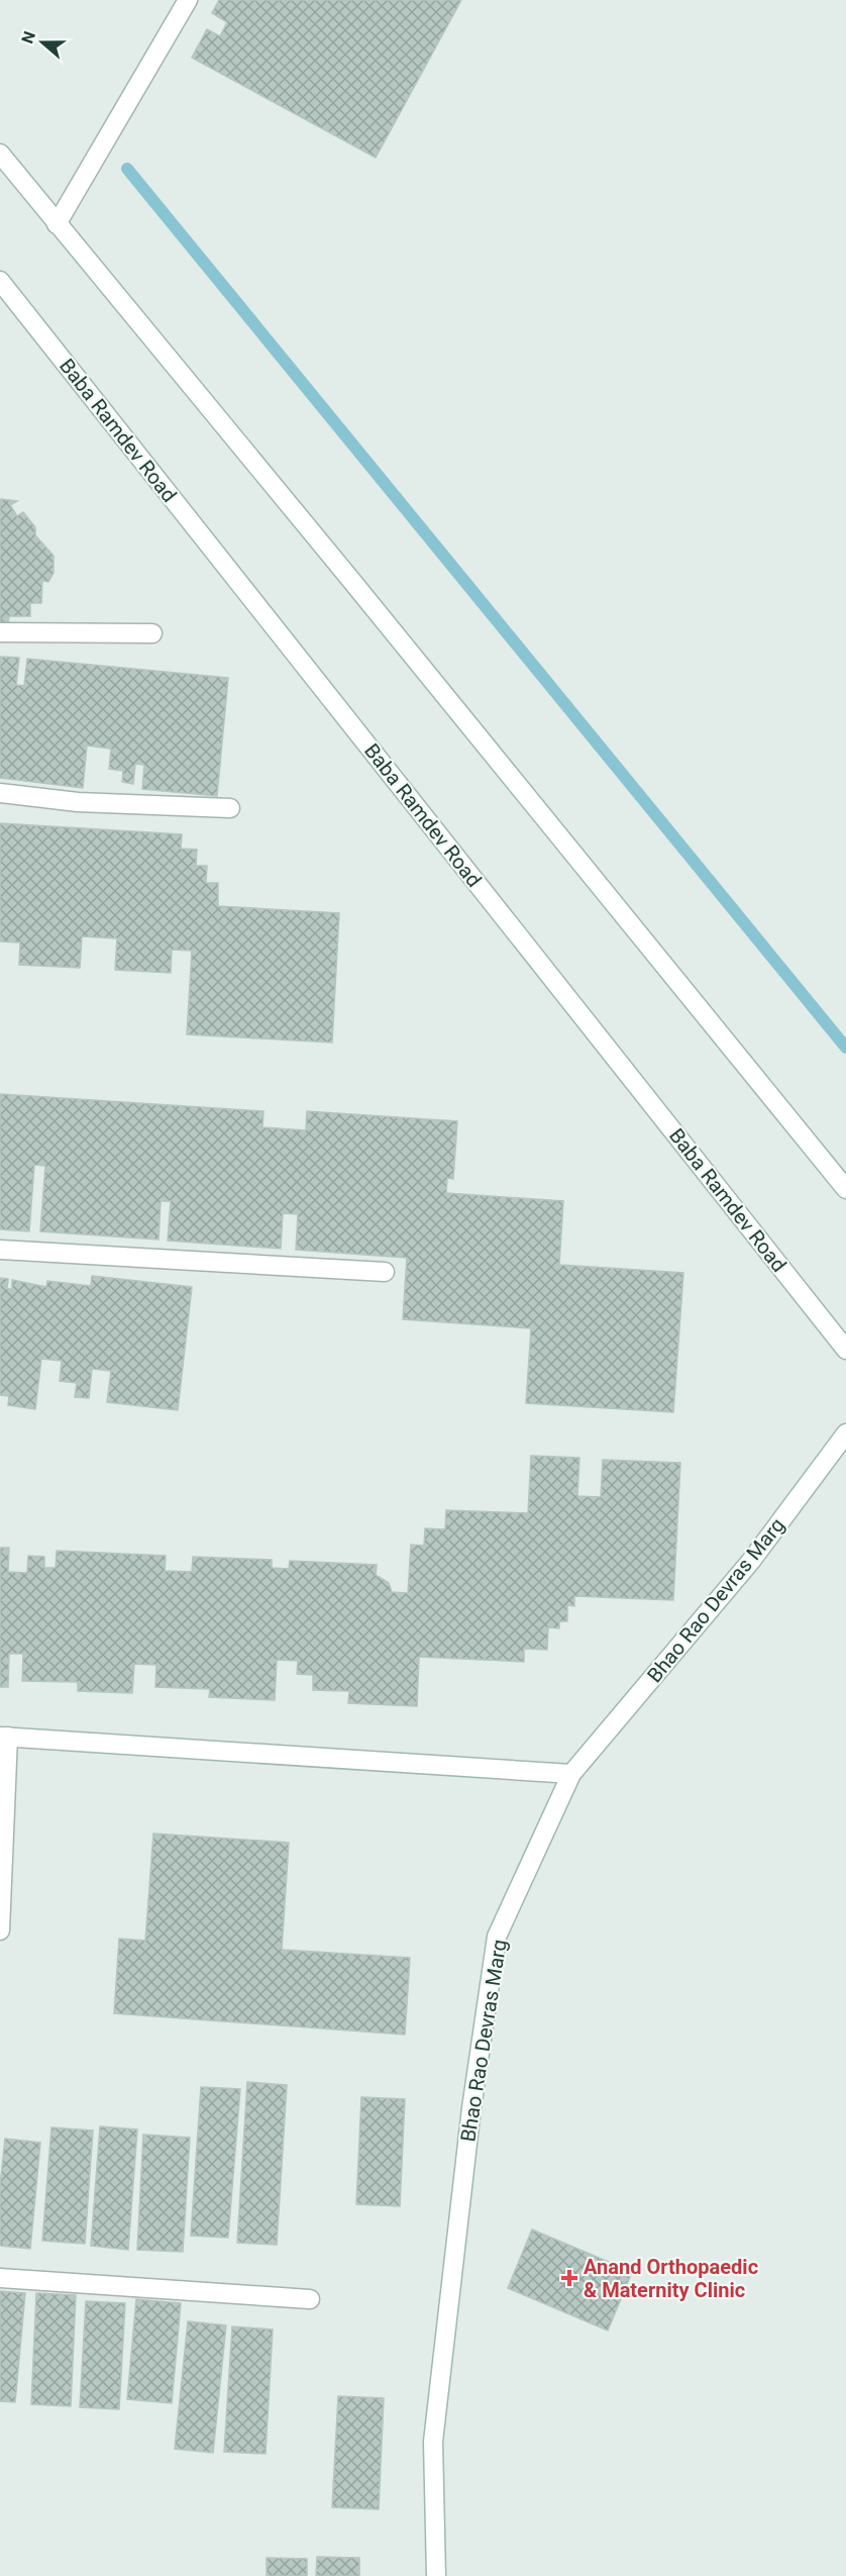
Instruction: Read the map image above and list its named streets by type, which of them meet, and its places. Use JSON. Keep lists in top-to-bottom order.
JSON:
{
  "streets": {
    "street": ["Baba Ramdev Road", "Bhao Rao Devras Marg"]
  },
  "places": {
    "health": ["Anand Orthopaedic & Maternity Clinic"]
  },
  "north": "left"
}
